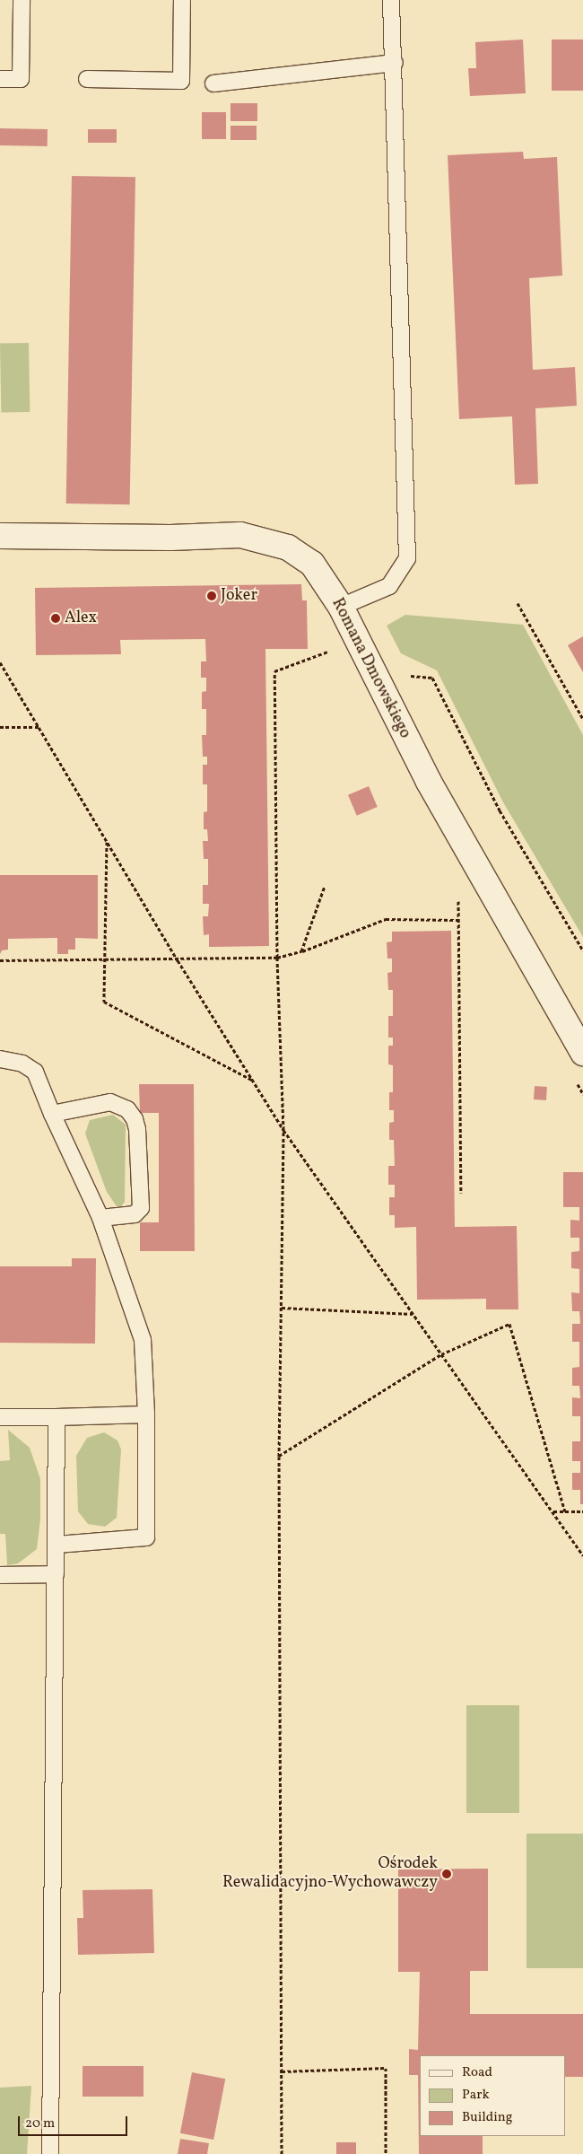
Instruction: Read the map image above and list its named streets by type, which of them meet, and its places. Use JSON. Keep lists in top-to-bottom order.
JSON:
{
  "streets": {
    "street": ["Romana Dmowskiego"]
  },
  "places": ["Joker", "Alex", "Ośrodek Rewalidacyjno-Wychowawczy"],
  "legend": ["Road", "Park", "Building"],
  "scale_bar": "20 m"
}
